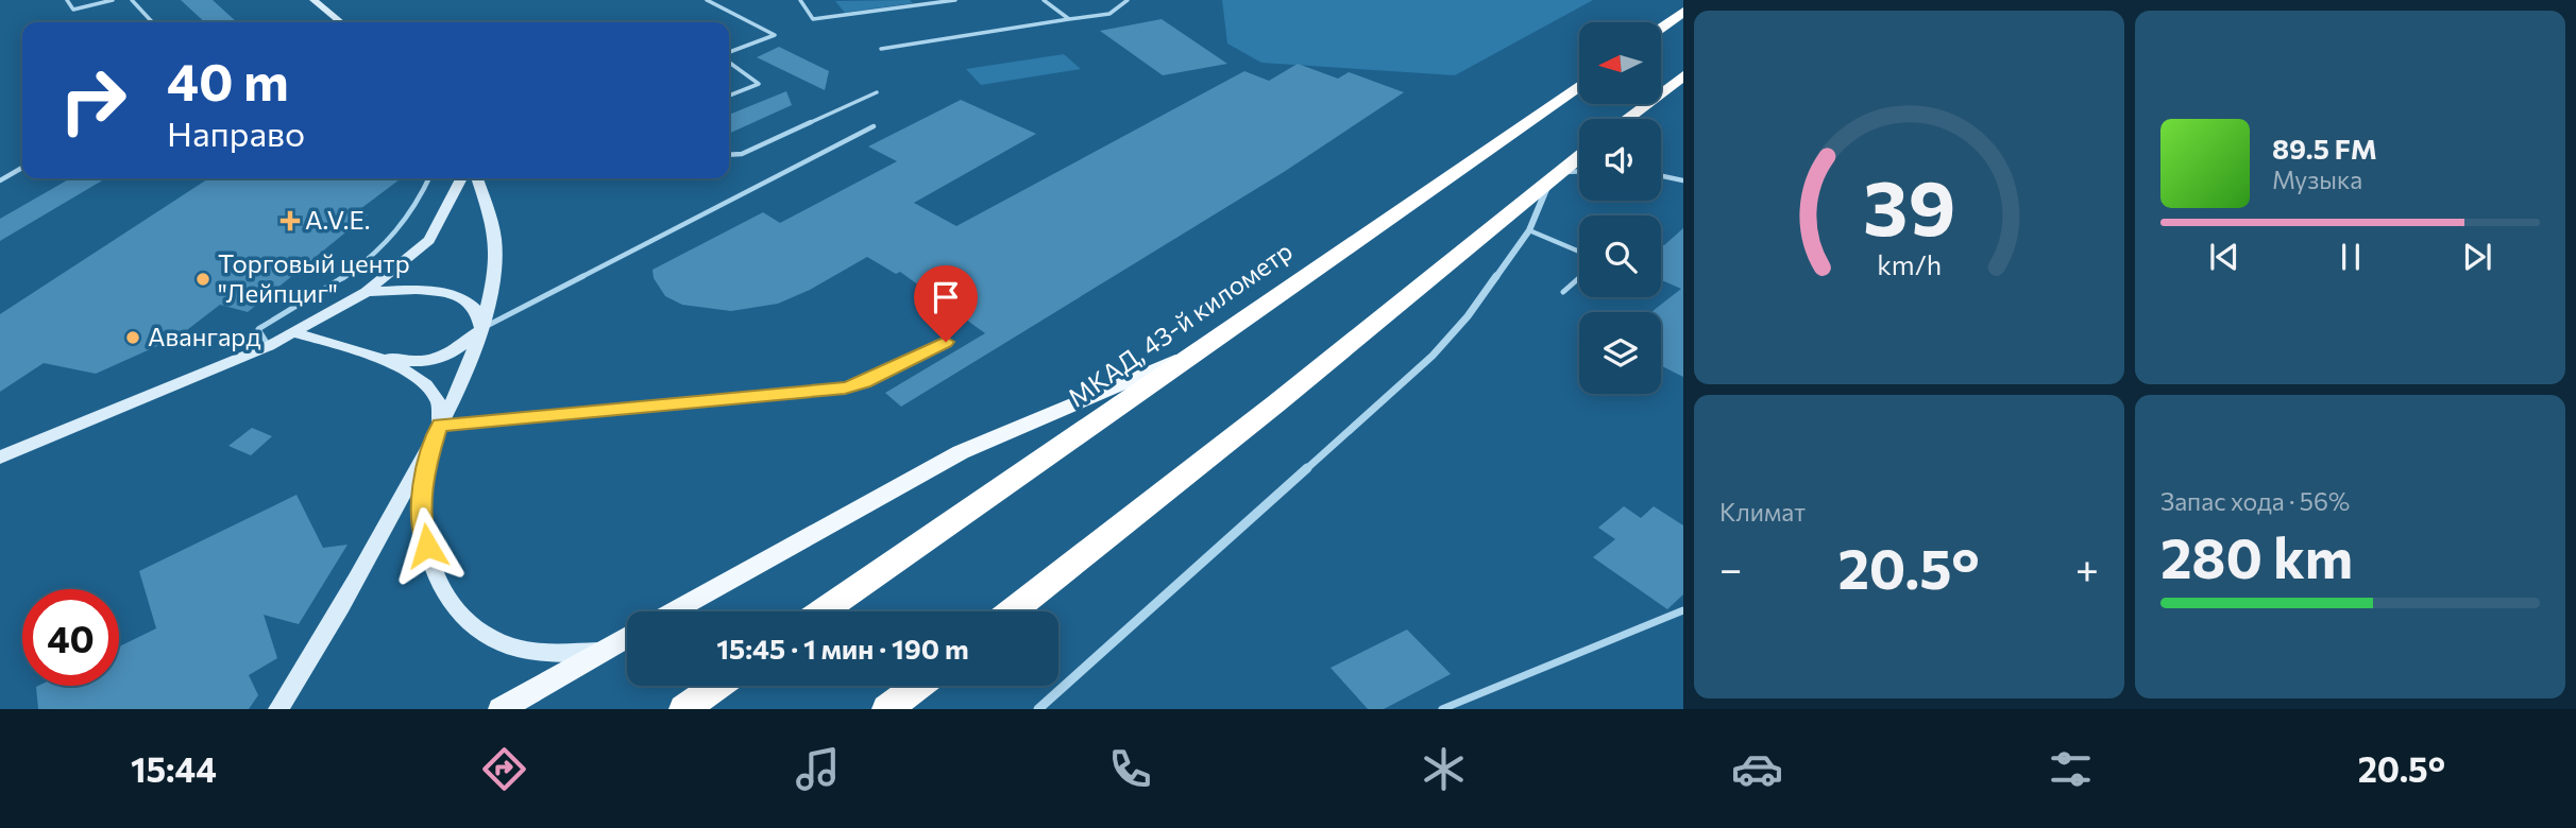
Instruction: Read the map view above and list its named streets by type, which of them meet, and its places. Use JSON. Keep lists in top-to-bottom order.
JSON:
{
  "streets": {
    "highway": ["МКАД, 43-й километр"]
  },
  "places": {
    "health": ["A.V.E."],
    "other": ["Торговый центр \"Лейпциг\"", "Авангард"]
  },
  "north": "left",
  "page": {
    "turn": ["40 m", "Направо"],
    "song": ["89.5 FM", "Музыка"],
    "tile": [
      "Климат",
      ["Запас хода · 56%", "280 km"]
    ],
    "heat": ["−", "20.5°", "+"],
    "limit": "40",
    "trip": "15:45 · 1 мин · 190 m",
    "tabs": ["15:44", "20.5°"],
    "gauge": ["39", "km/h"]
  }
}
